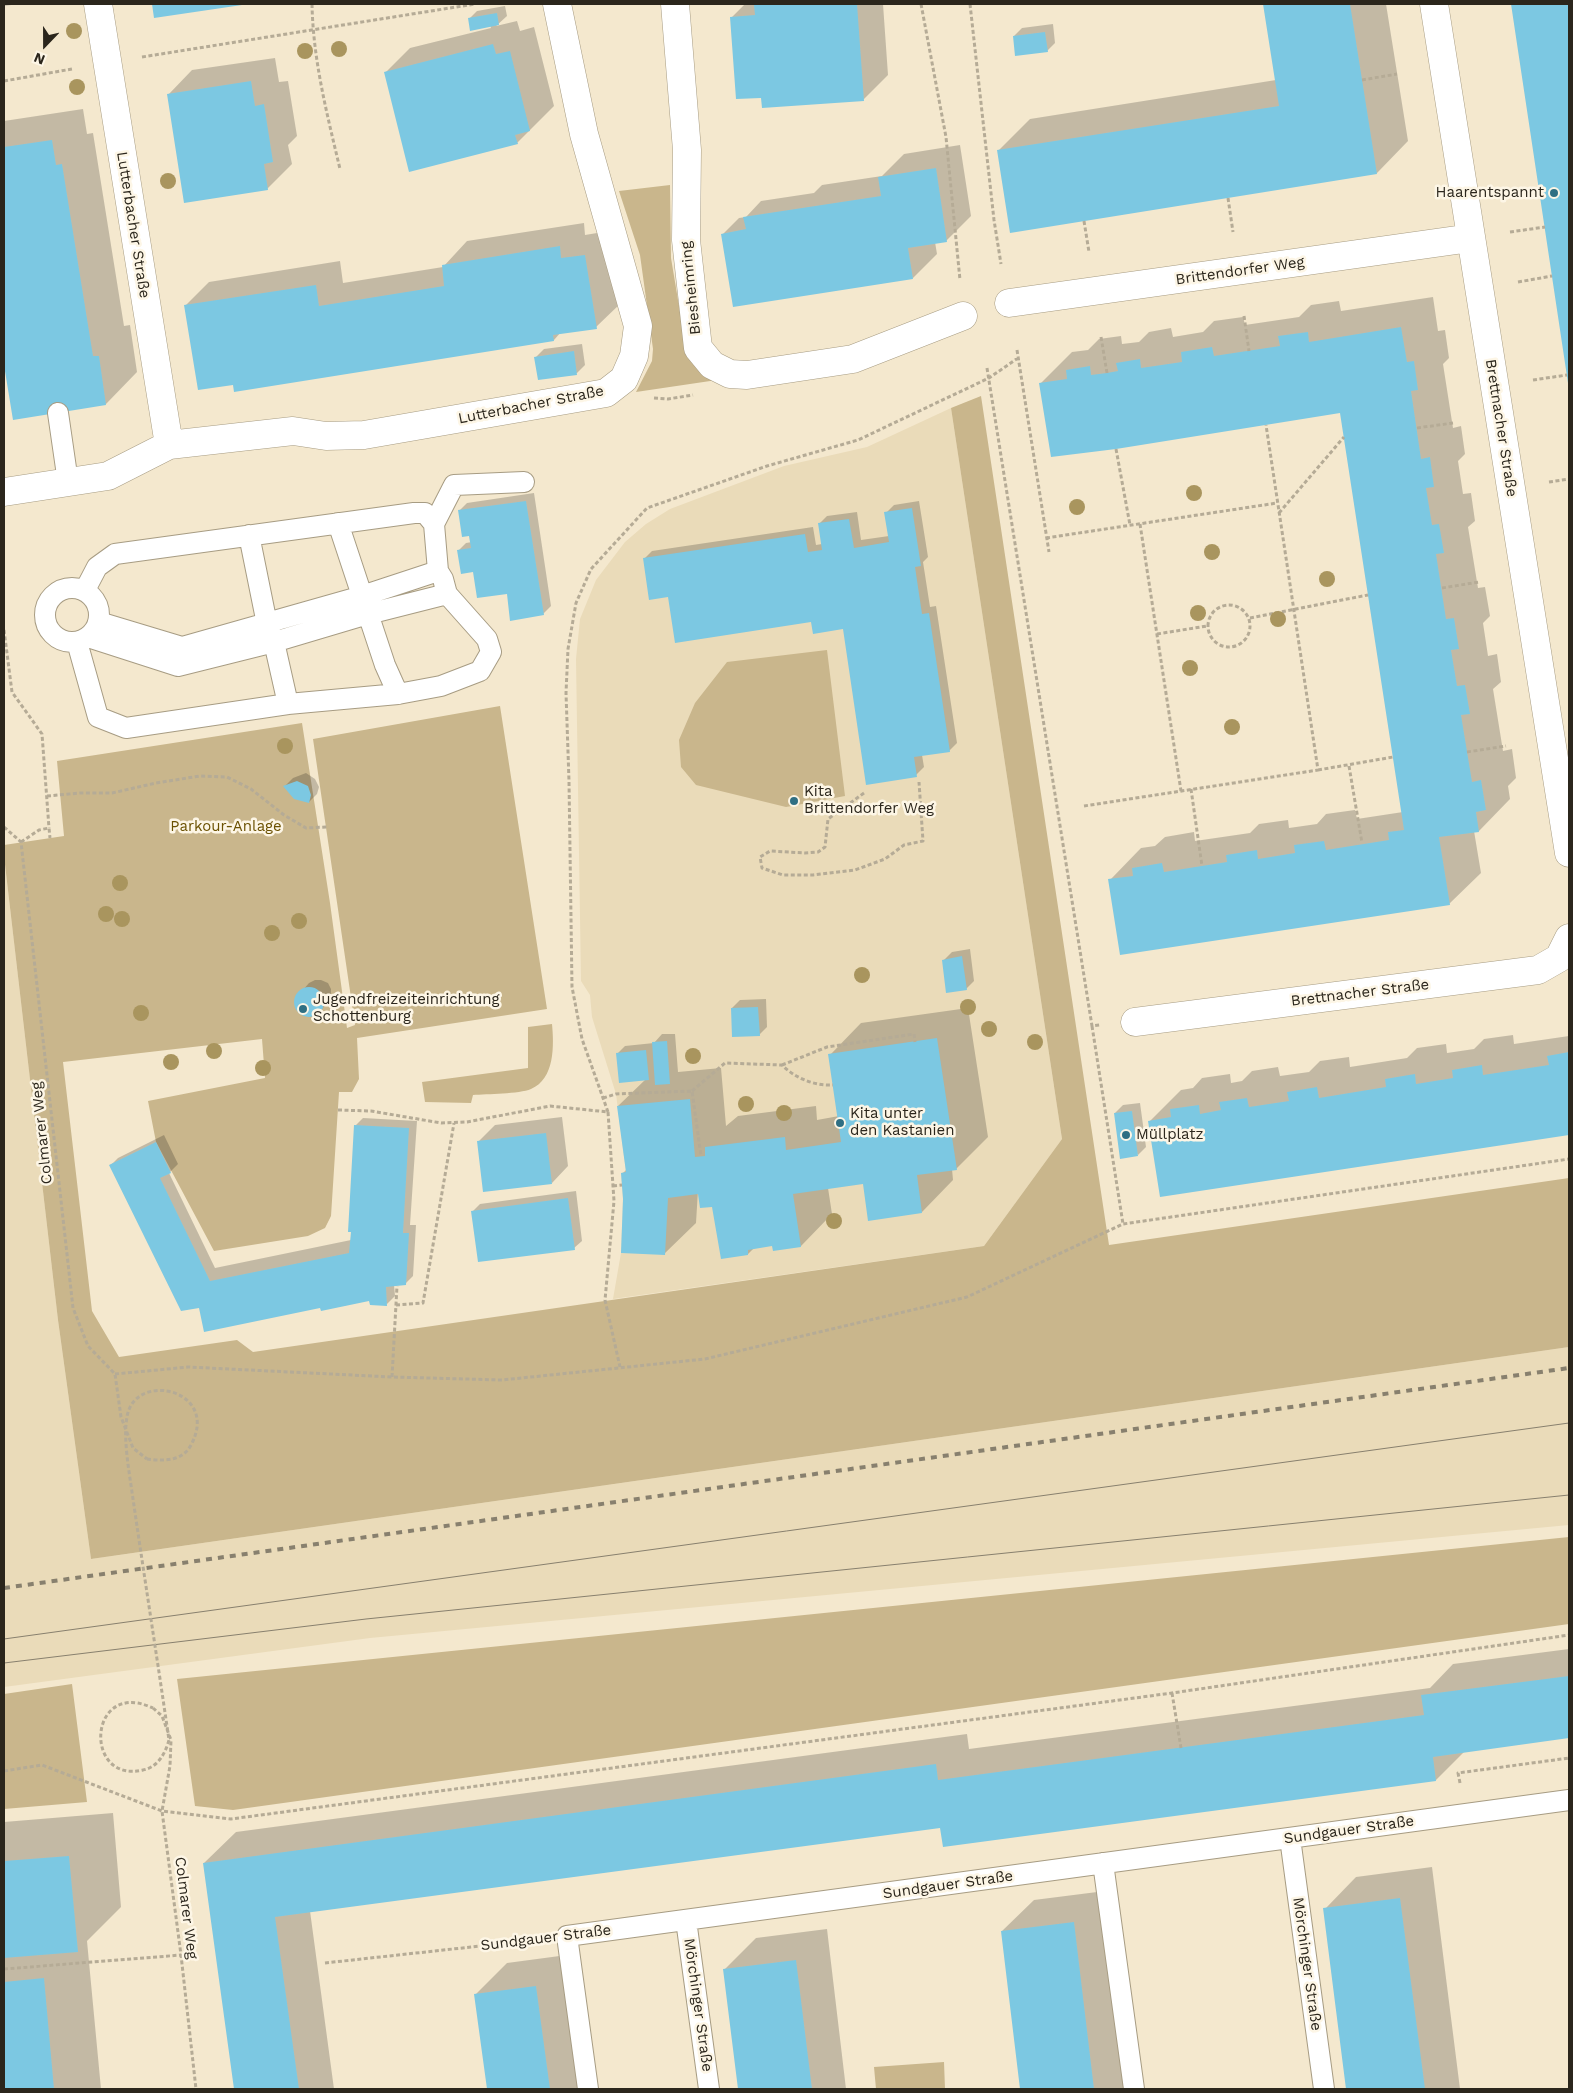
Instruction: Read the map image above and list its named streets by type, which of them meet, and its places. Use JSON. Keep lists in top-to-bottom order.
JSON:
{
  "streets": {
    "street": [
      "Lutterbacher Straße",
      "Brittendorfer Weg",
      "Biesheimring",
      "Brettnacher Straße"
    ],
    "lane": ["Sundgauer Straße", "Mörchinger Straße"],
    "path": ["Colmarer Weg"]
  },
  "crossings": [
    ["Brittendorfer Weg", "Brettnacher Straße"],
    ["Sundgauer Straße", "Mörchinger Straße"]
  ],
  "parks": ["Parkour-Anlage"],
  "places": [
    "Haarentspannt",
    "Kita Brittendorfer Weg",
    "Jugendfreizeiteinrichtung Schottenburg",
    "Kita unter den Kastanien",
    "Müllplatz"
  ],
  "north": "bottom"
}
